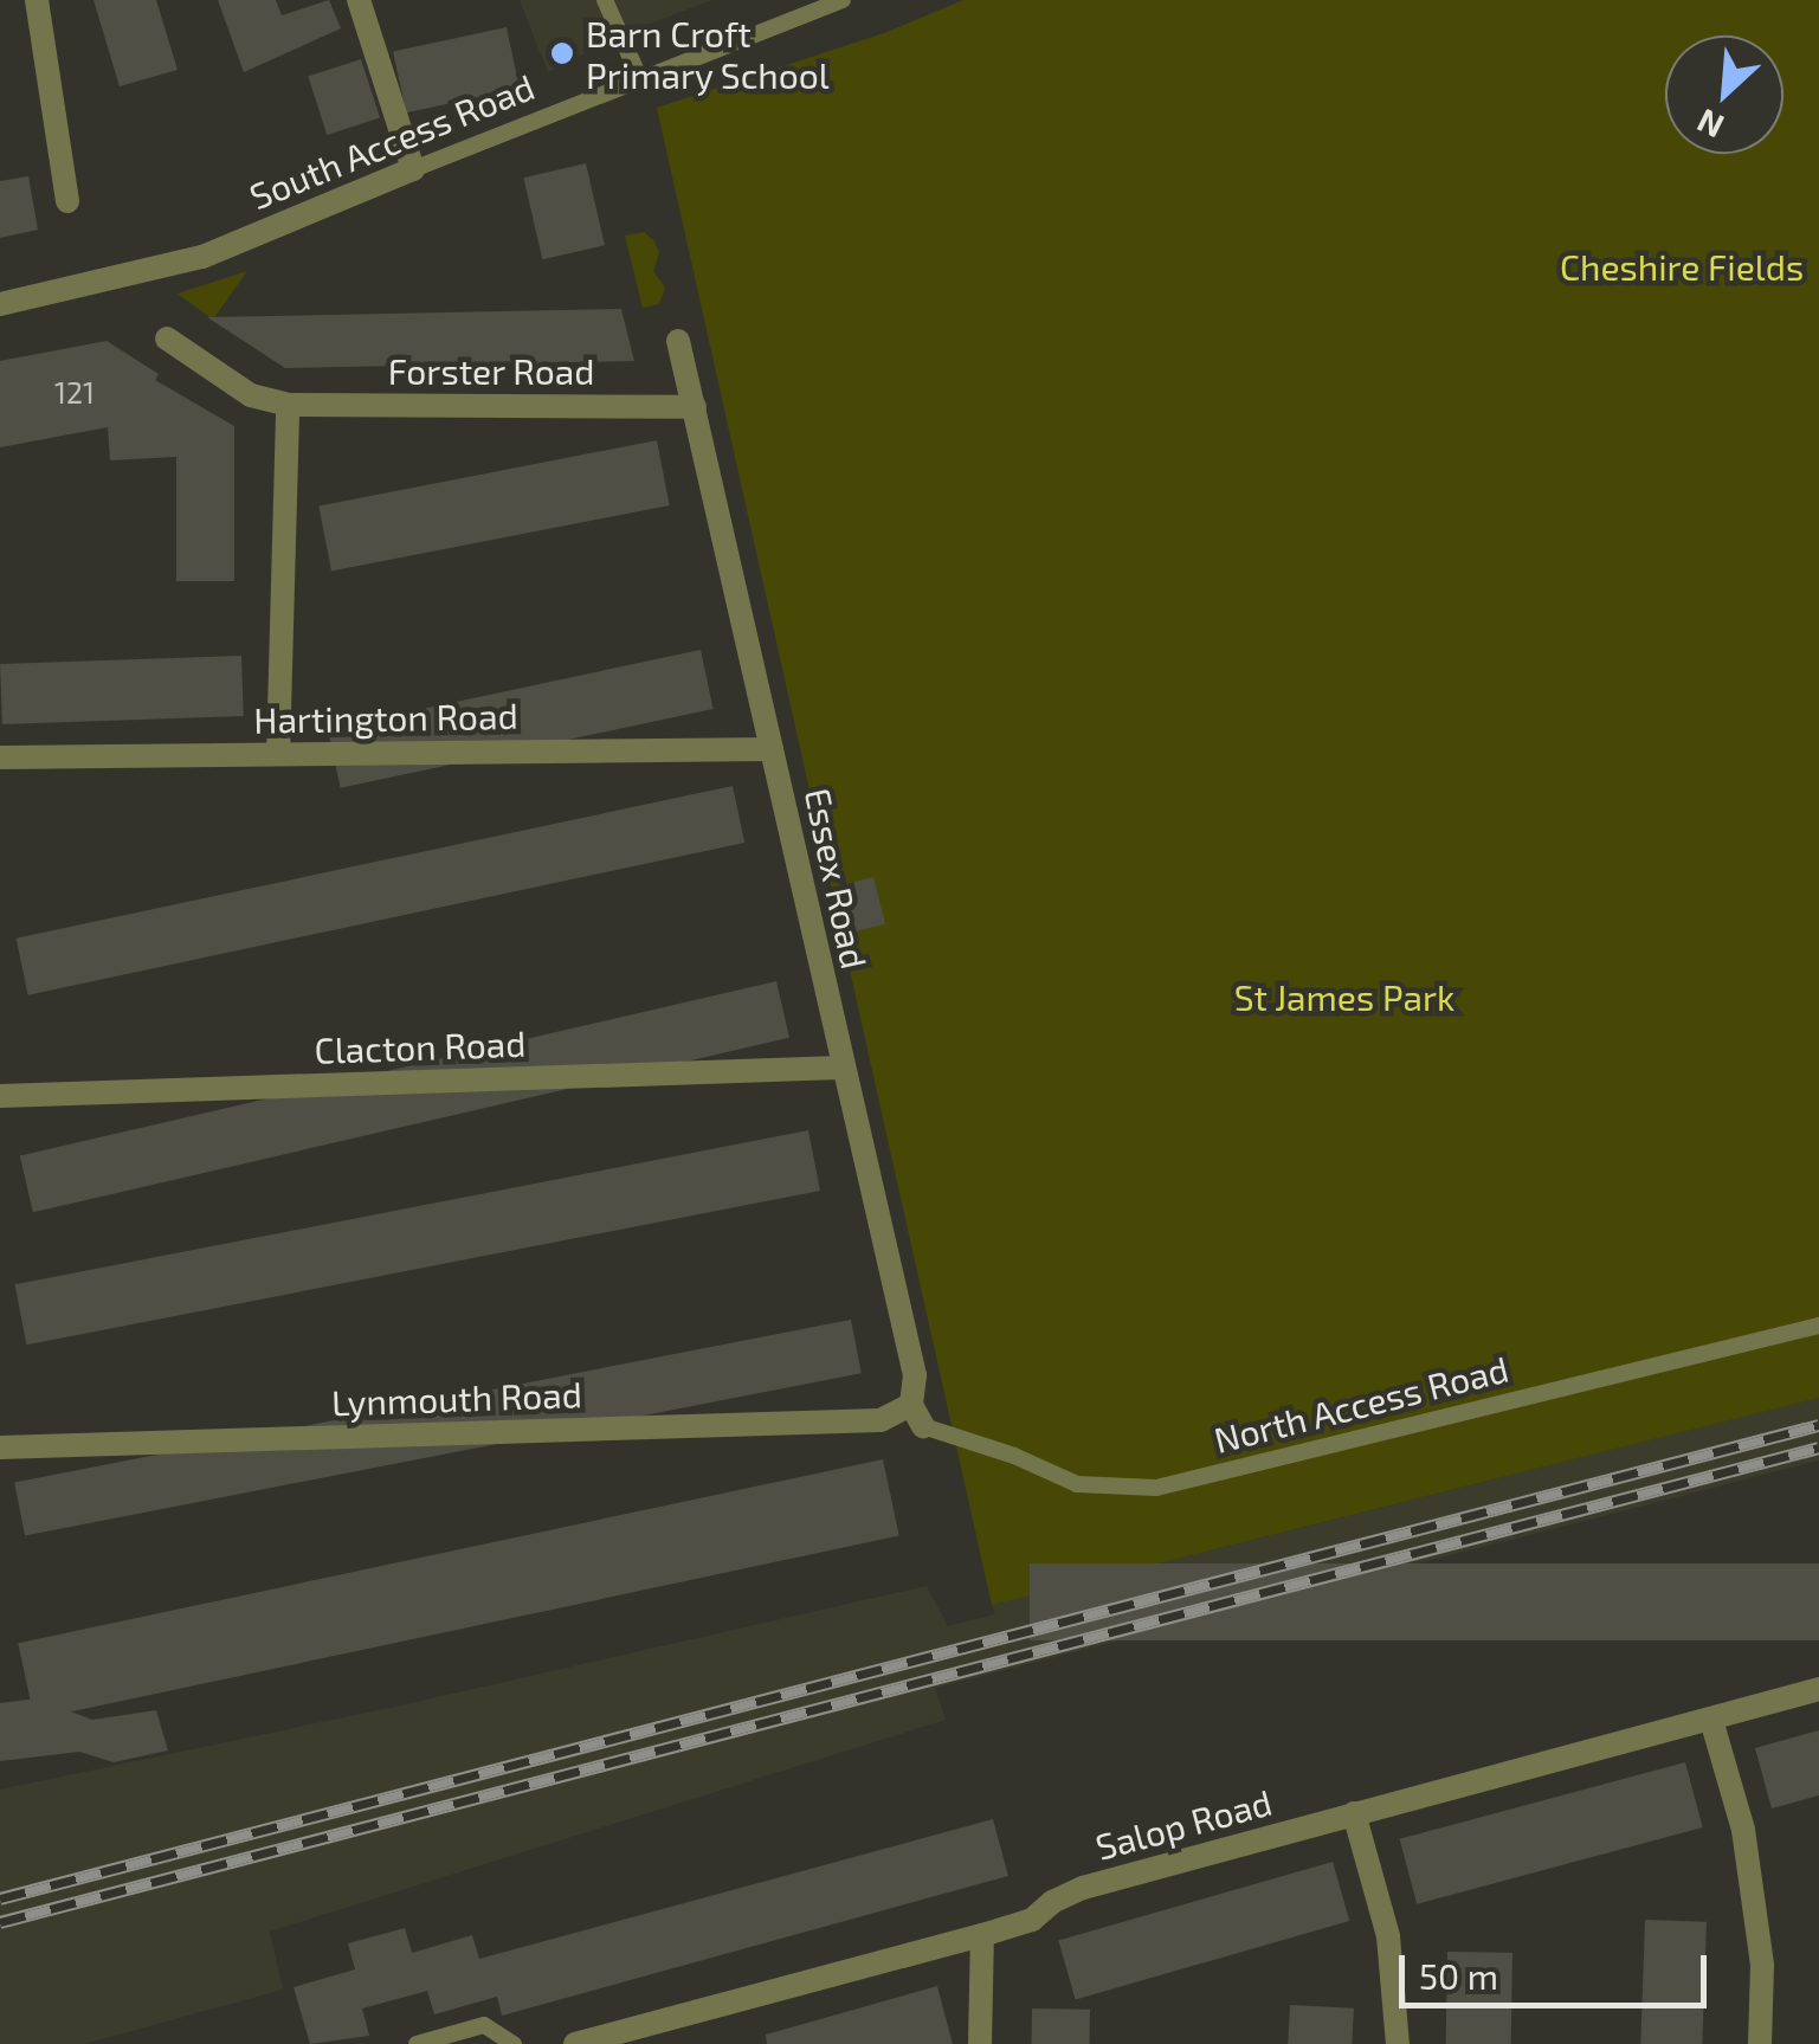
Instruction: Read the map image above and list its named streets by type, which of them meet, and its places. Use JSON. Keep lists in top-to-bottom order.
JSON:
{
  "streets": {
    "street": [
      "South Access Road",
      "Forster Road",
      "Hartington Road",
      "Essex Road",
      "Clacton Road",
      "Lynmouth Road",
      "Salop Road"
    ],
    "lane": ["North Access Road"]
  },
  "crossings": [
    ["Forster Road", "Essex Road"],
    ["Hartington Road", "Essex Road"],
    ["Essex Road", "Clacton Road"],
    ["Essex Road", "Lynmouth Road"],
    ["Essex Road", "North Access Road"],
    ["Lynmouth Road", "North Access Road"]
  ],
  "parks": ["Cheshire Fields", "St James Park"],
  "places": ["Barn Croft Primary School"],
  "house_numbers": ["121"],
  "scale_bar": "50 m",
  "north": "bottom left"
}
